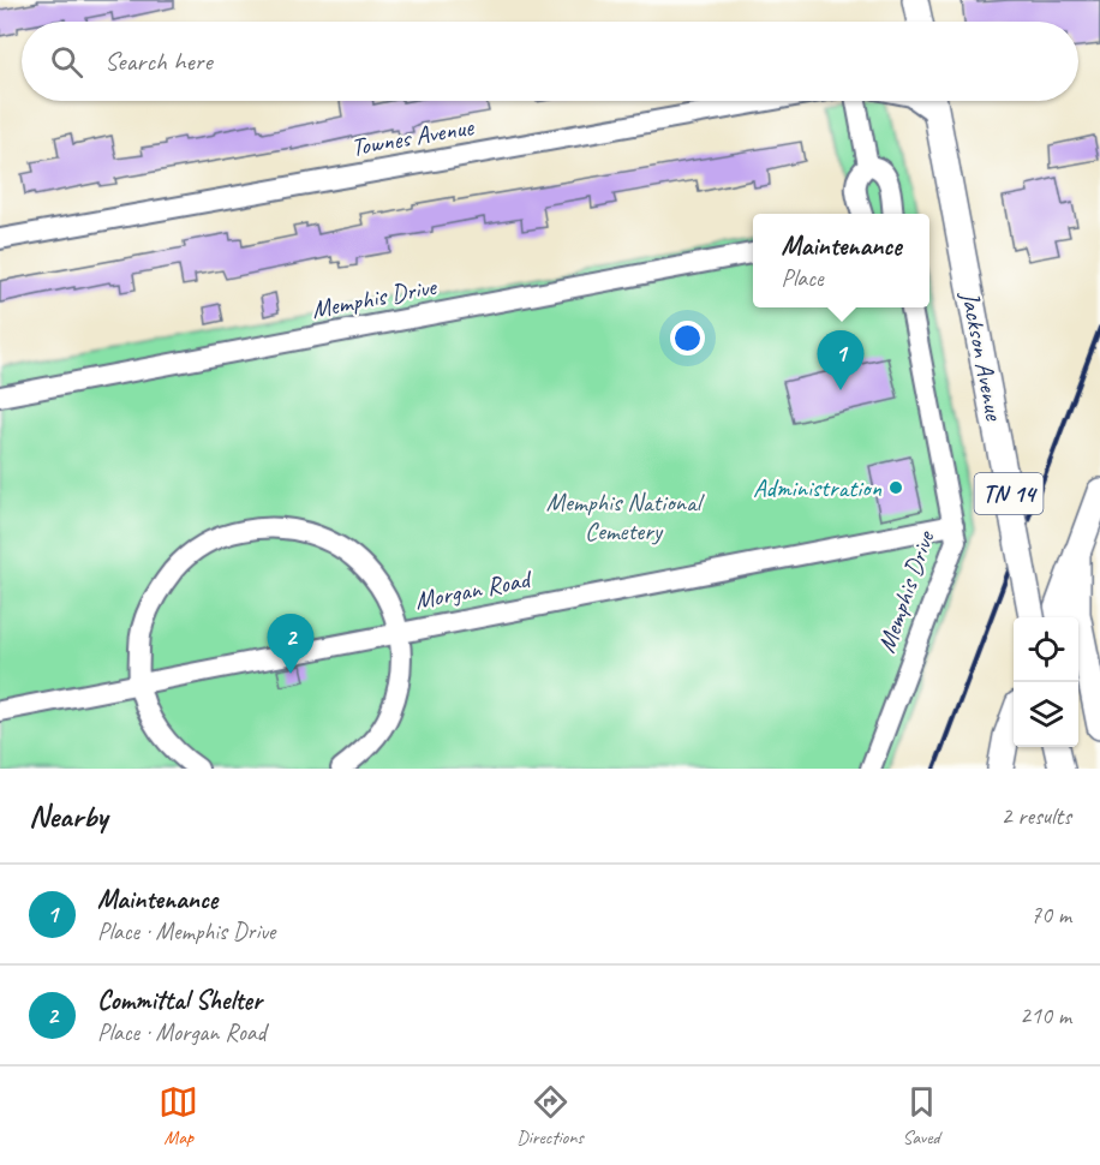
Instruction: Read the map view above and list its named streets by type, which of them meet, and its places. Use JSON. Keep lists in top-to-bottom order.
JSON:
{
  "streets": {
    "main road": ["Jackson Avenue", "TN 14"],
    "street": ["Townes Avenue", "Memphis Drive", "Morgan Road"]
  },
  "crossings": [
    ["Memphis Drive", "Morgan Road"]
  ],
  "parks": ["Memphis National Cemetery"],
  "places": ["Administration"],
  "page": {
    "search": "Search here",
    "popup": ["Maintenance", "Place"],
    "pins": ["1", "2"],
    "heading": ["Nearby", "2 results"],
    "list": [
      {
        "mark": "1",
        "name": "Maintenance",
        "note": "Place · Memphis Drive",
        "value": "70 m"
      },
      {
        "mark": "2",
        "name": "Committal Shelter",
        "note": "Place · Morgan Road",
        "value": "210 m"
      }
    ],
    "nav": ["Map", "Directions", "Saved"]
  }
}
